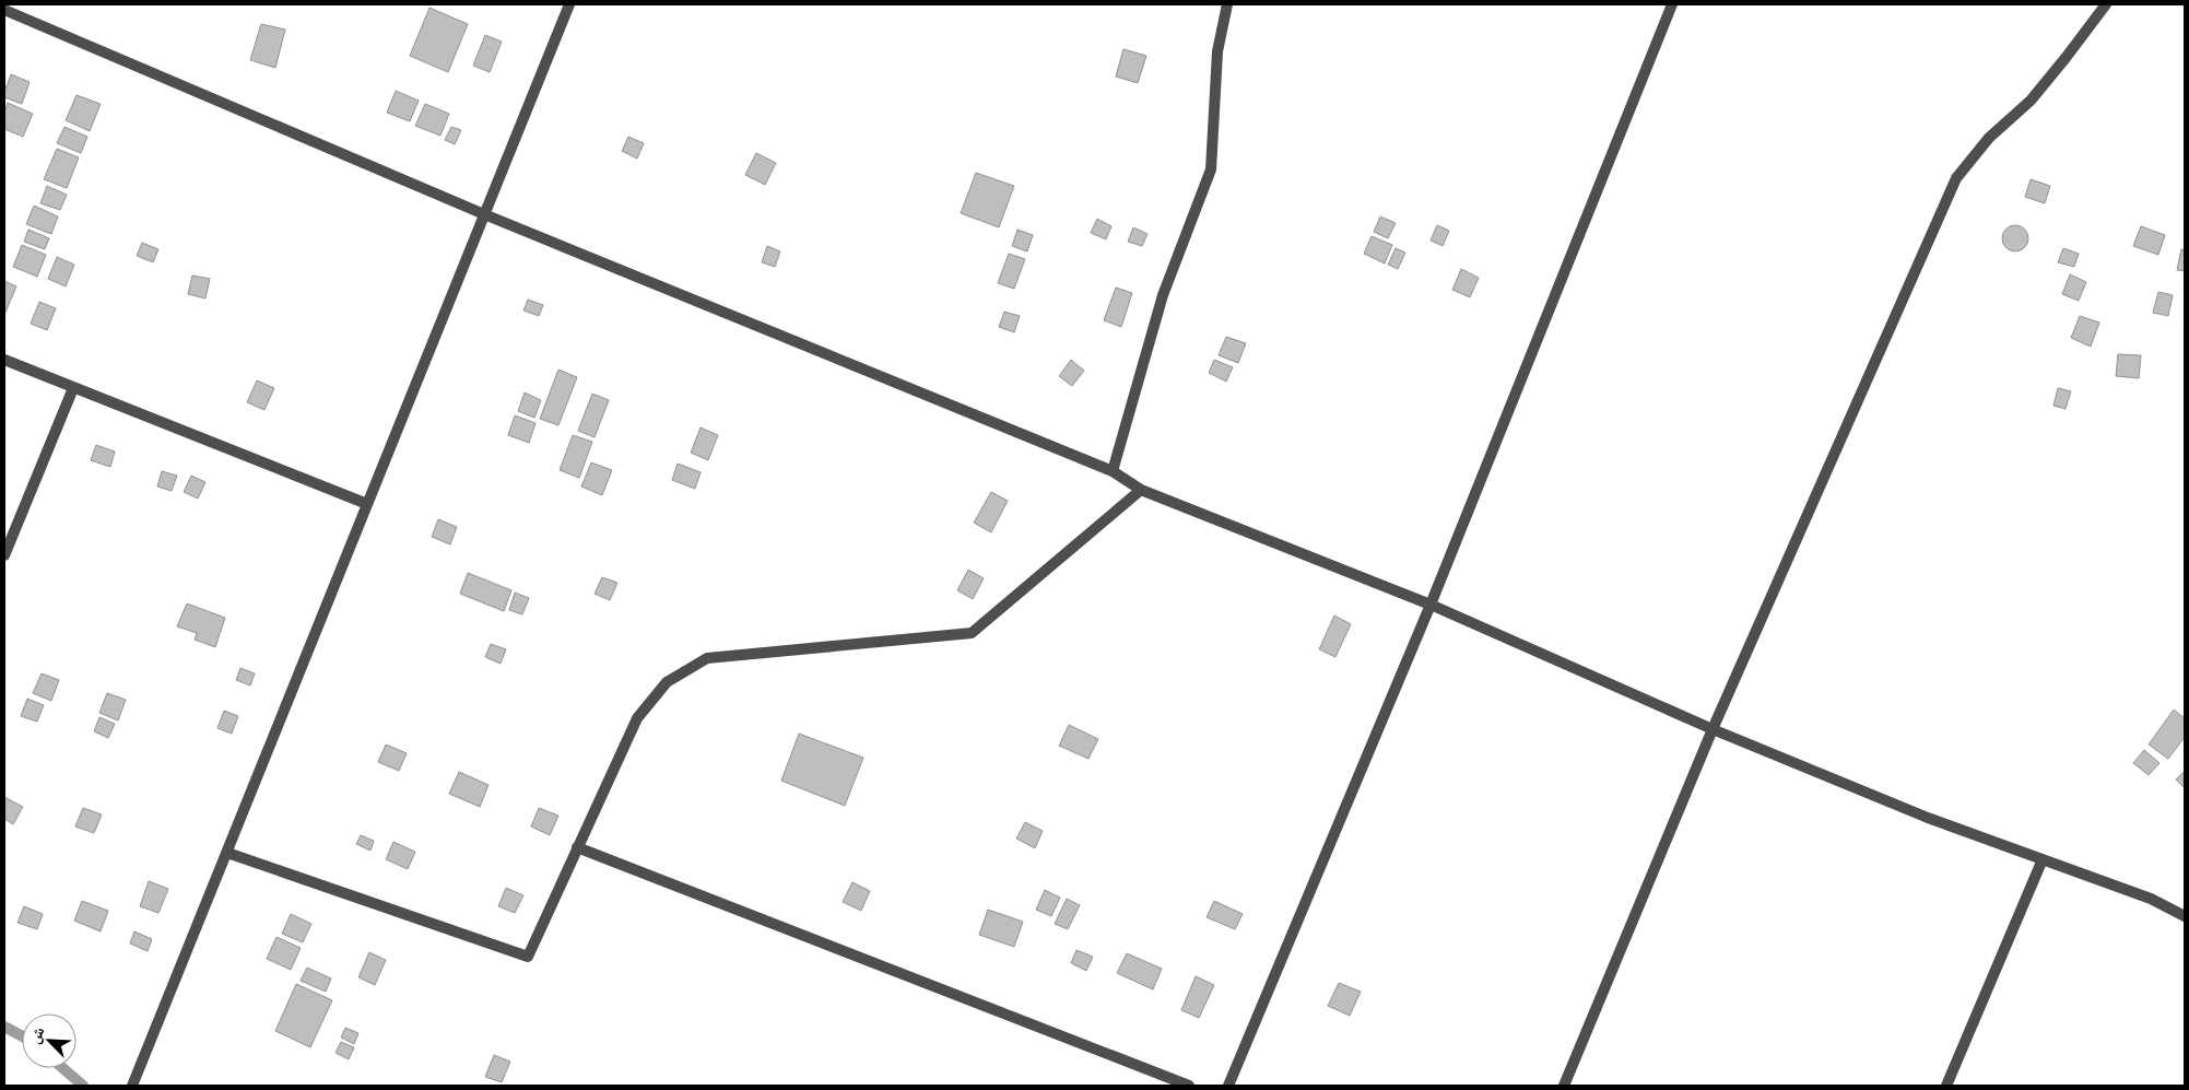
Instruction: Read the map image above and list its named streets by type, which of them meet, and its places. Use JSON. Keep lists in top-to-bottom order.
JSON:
{
  "north": "top left"
}
